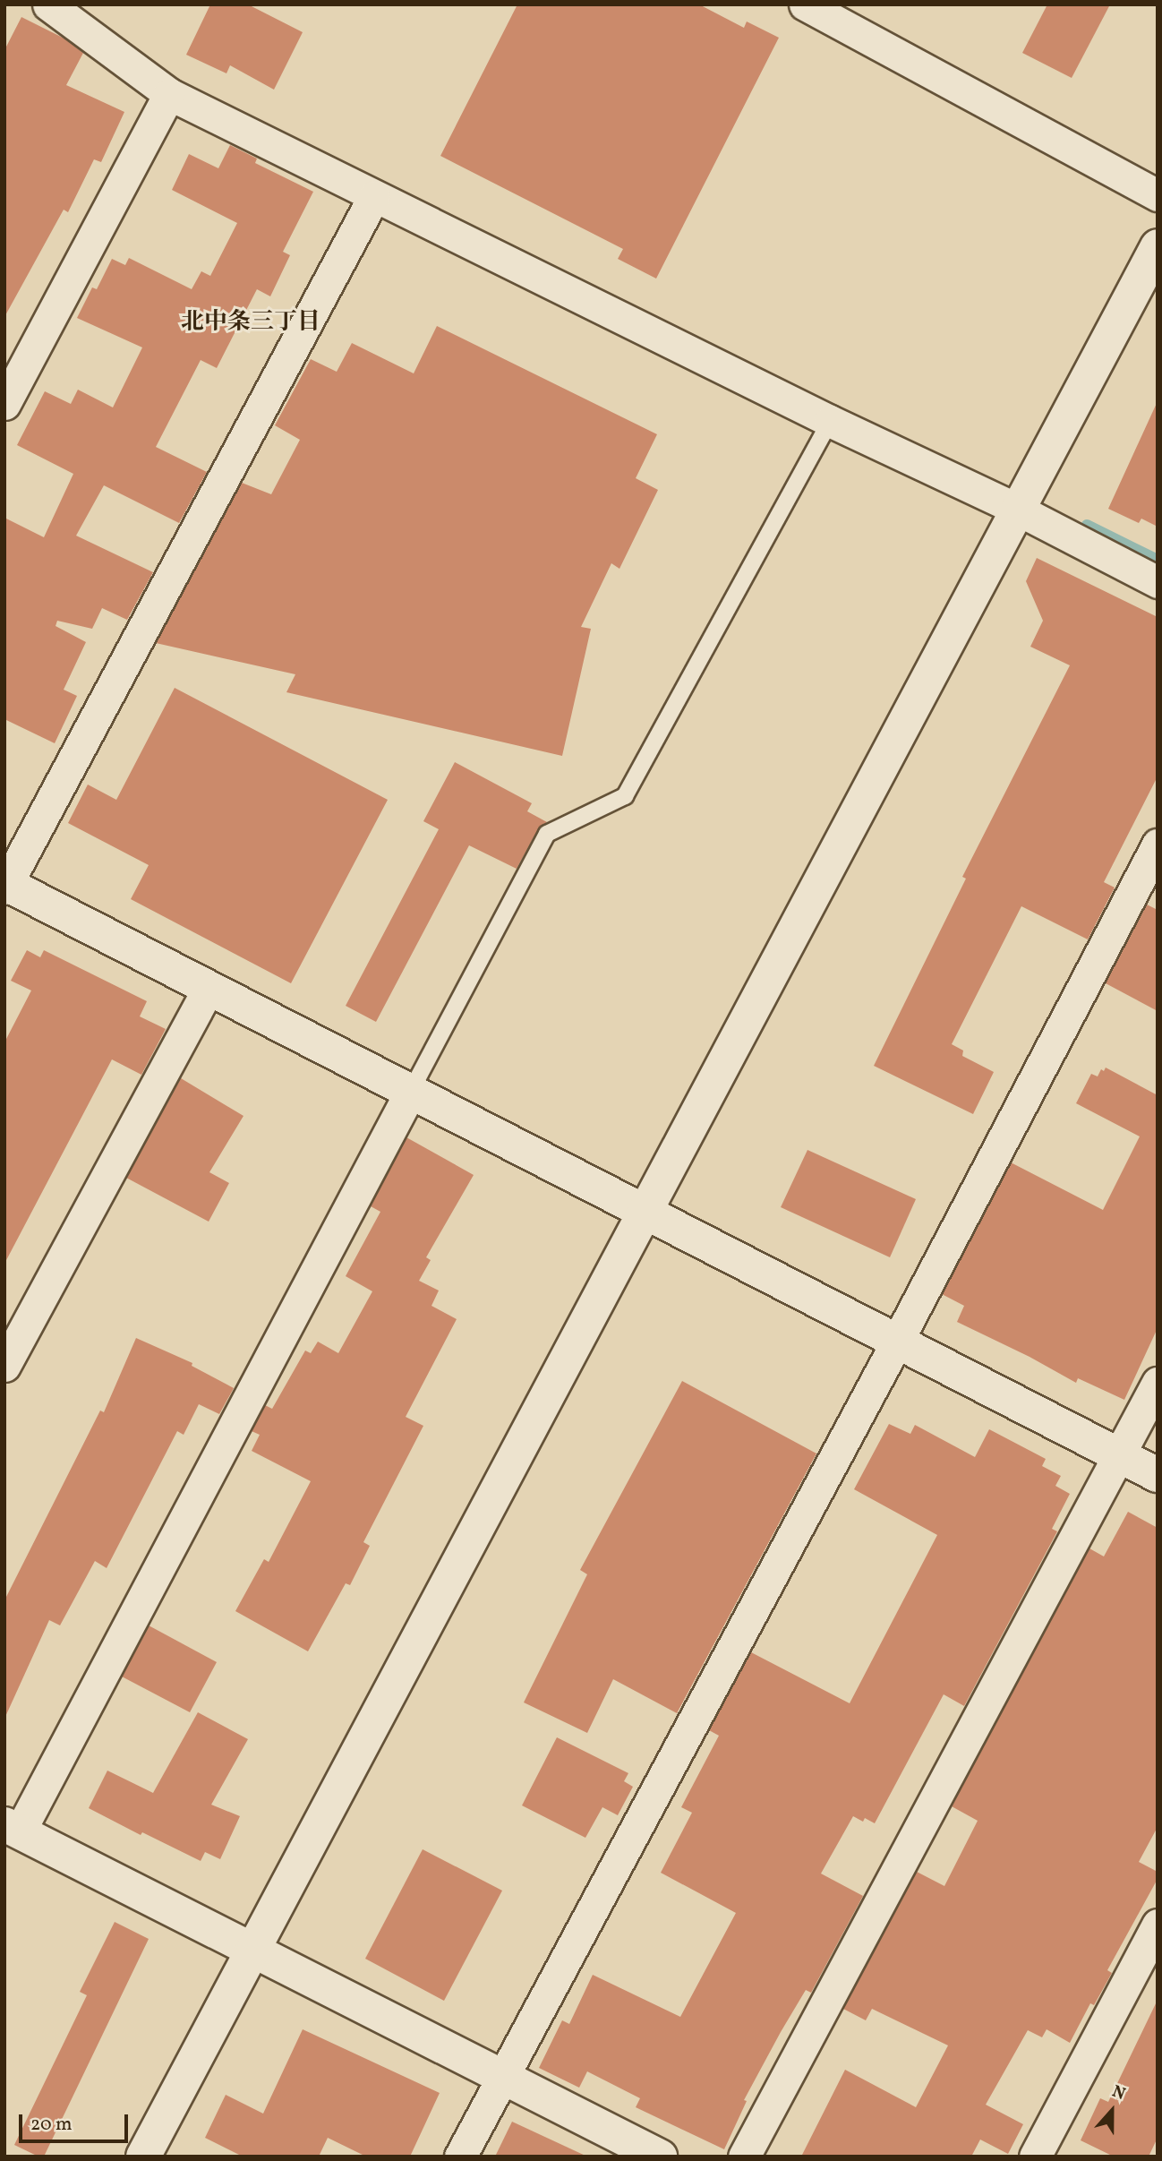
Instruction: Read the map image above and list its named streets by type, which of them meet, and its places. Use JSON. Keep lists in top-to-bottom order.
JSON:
{
  "districts": ["北中条三丁目"],
  "scale_bar": "20 m",
  "north": "top"
}
